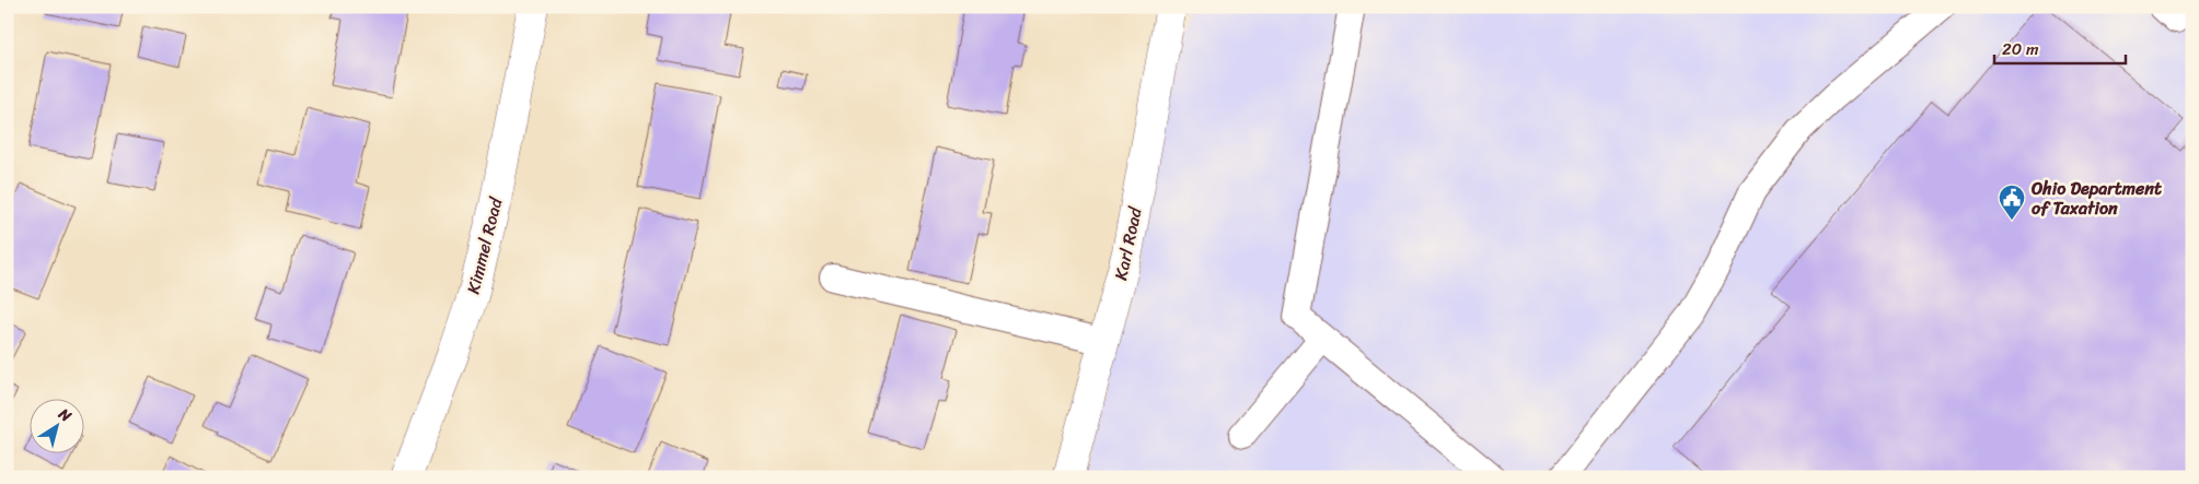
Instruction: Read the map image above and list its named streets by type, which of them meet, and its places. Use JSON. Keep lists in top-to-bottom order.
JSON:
{
  "streets": {
    "street": ["Karl Road", "Kimmel Road"]
  },
  "places": {
    "public building": ["Ohio Department of Taxation"]
  },
  "scale_bar": "20 m",
  "north": "top right"
}
